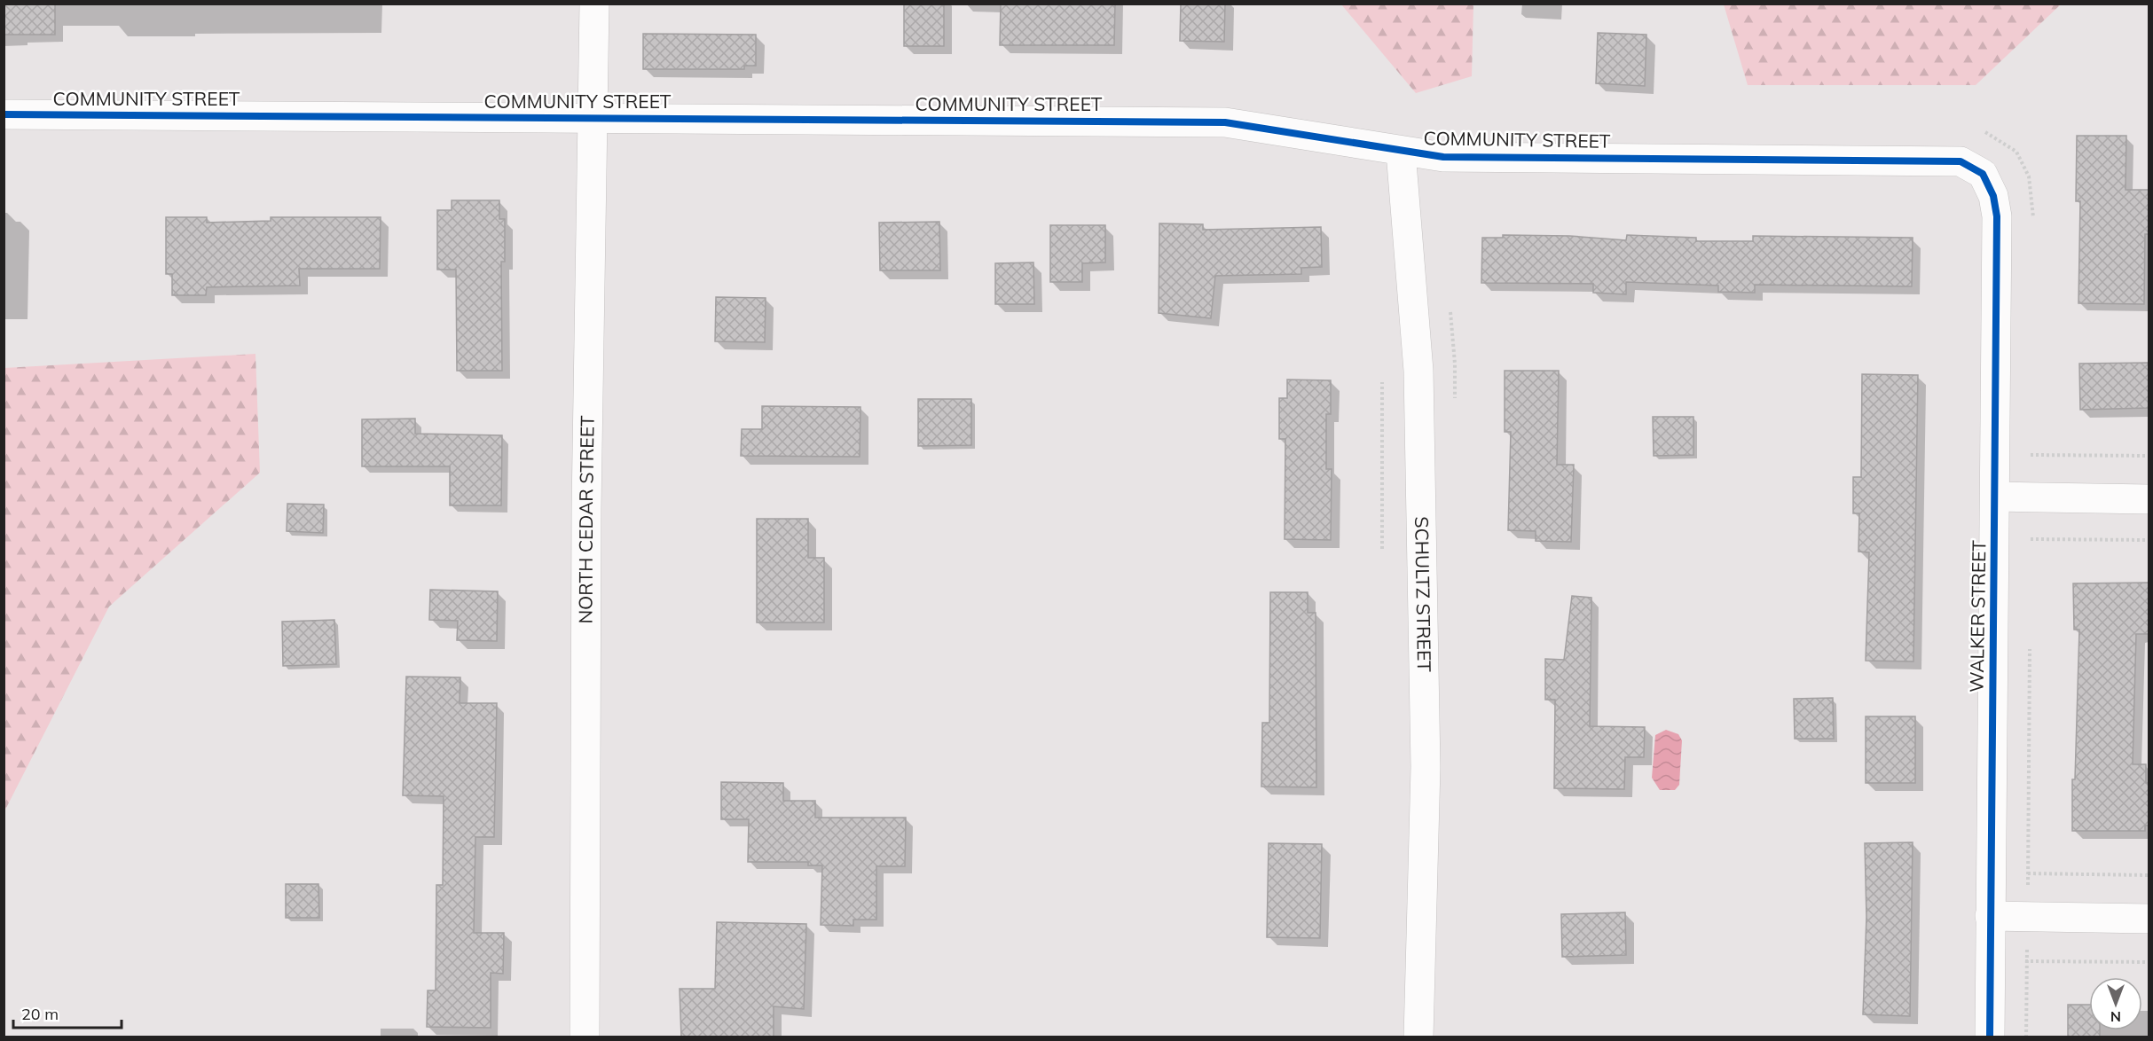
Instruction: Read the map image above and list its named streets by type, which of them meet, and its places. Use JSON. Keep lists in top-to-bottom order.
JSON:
{
  "streets": {
    "street": [
      "COMMUNITY STREET",
      "NORTH CEDAR STREET",
      "SCHULTZ STREET",
      "WALKER STREET"
    ]
  },
  "crossings": [
    ["COMMUNITY STREET", "NORTH CEDAR STREET"],
    ["COMMUNITY STREET", "SCHULTZ STREET"],
    ["COMMUNITY STREET", "WALKER STREET"]
  ],
  "scale_bar": "20 m",
  "north": "bottom"
}
